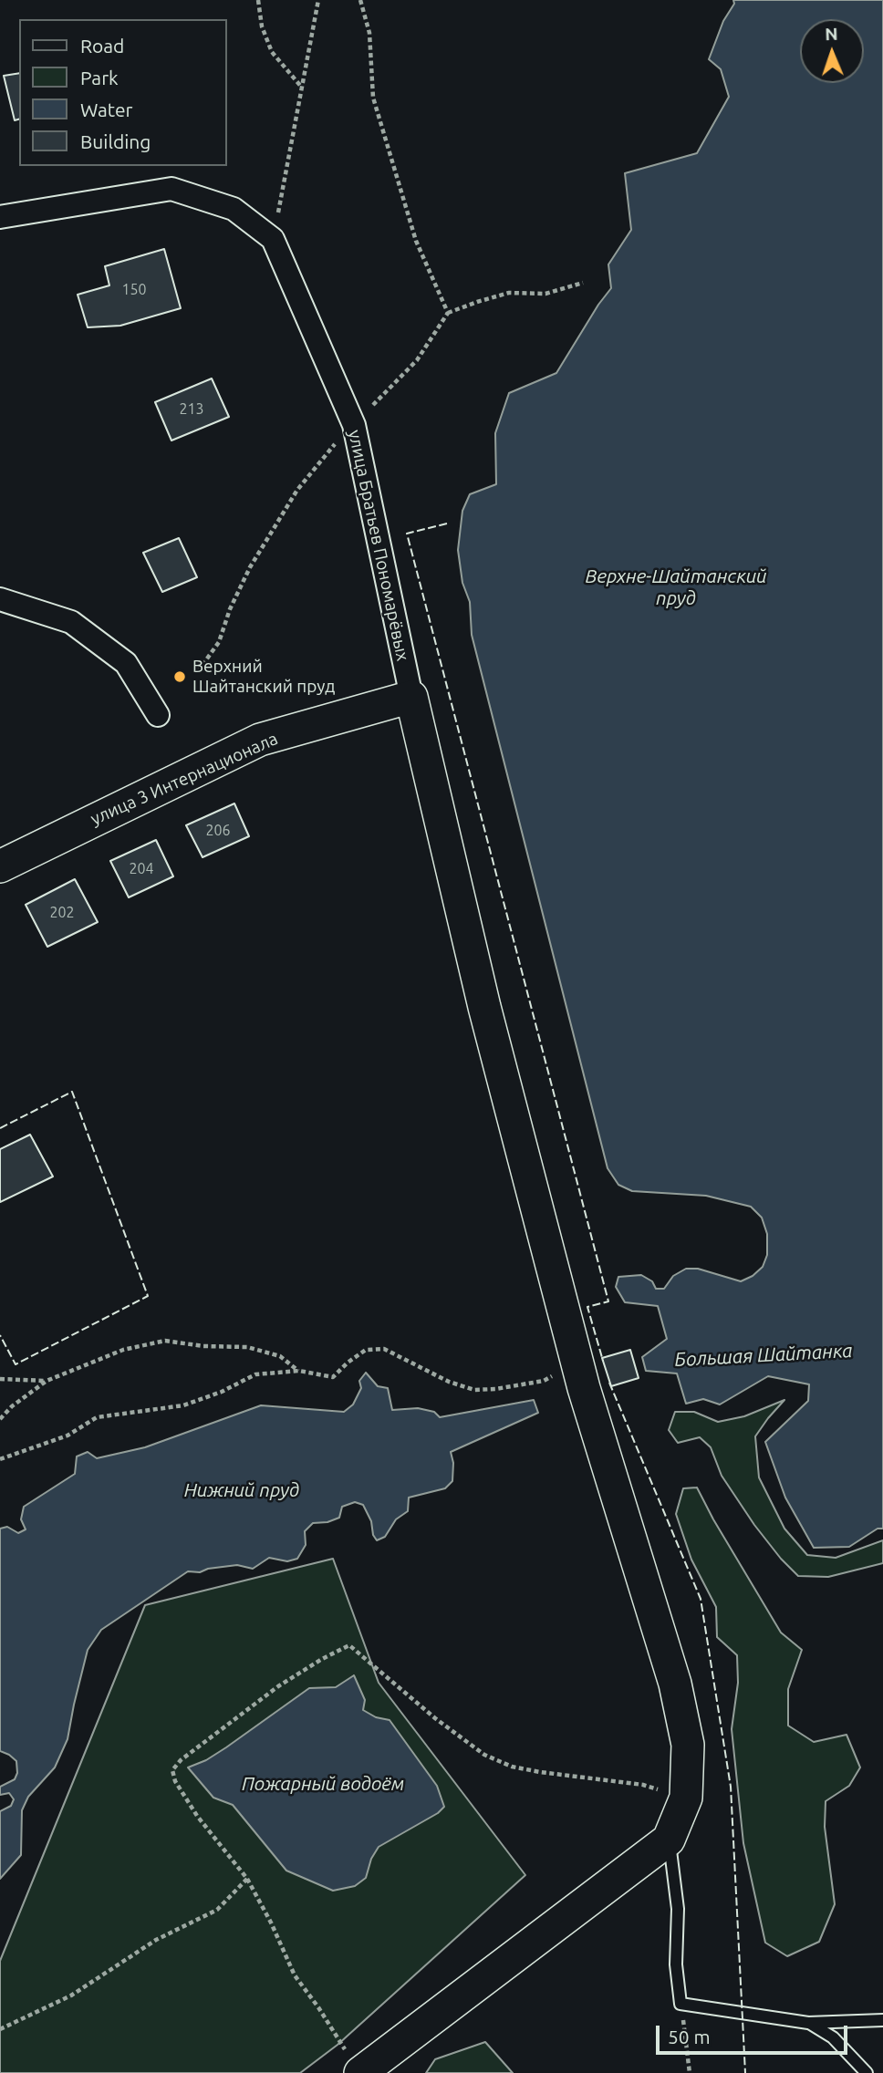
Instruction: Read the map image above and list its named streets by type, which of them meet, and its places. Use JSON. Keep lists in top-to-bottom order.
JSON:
{
  "streets": {
    "street": ["улица Братьев Пономарёвых", "улица 3 Интернационала"]
  },
  "crossings": [
    ["улица Братьев Пономарёвых", "улица 3 Интернационала"]
  ],
  "water": [
    "Верхне-Шайтанский пруд",
    "Большая Шайтанка",
    "Нижний пруд",
    "Пожарный водоём"
  ],
  "places": ["Верхний Шайтанский пруд"],
  "house_numbers": [
    "150",
    "213",
    "206",
    "204",
    "202"
  ],
  "legend": [
    "Road",
    "Park",
    "Water",
    "Building"
  ],
  "scale_bar": "50 m",
  "north": "top"
}
